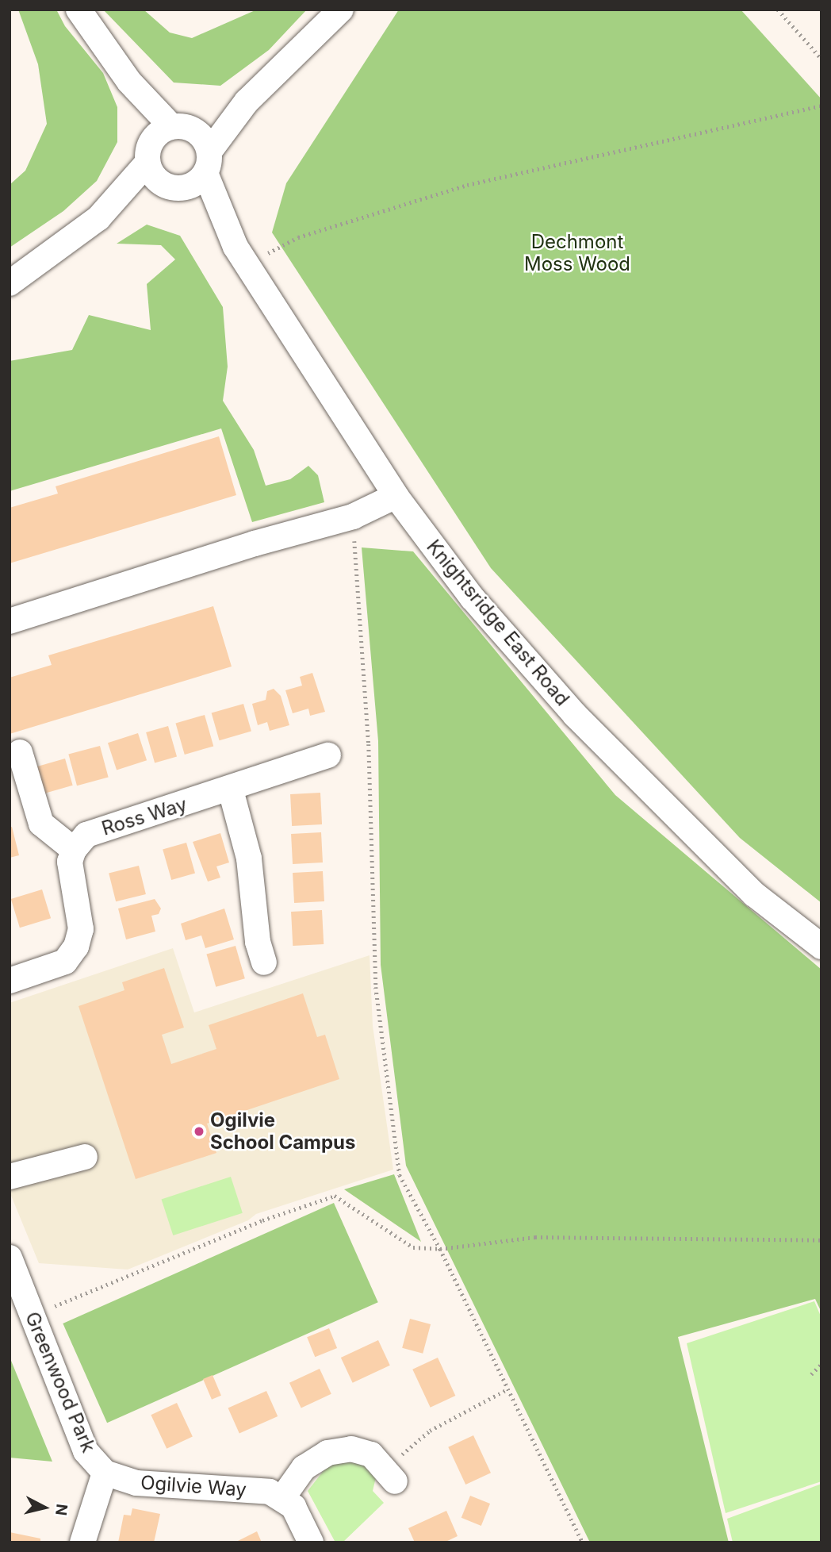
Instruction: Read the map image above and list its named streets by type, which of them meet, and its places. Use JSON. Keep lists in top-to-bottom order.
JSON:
{
  "streets": {
    "street": [
      "Knightsridge East Road",
      "Ross Way",
      "Greenwood Park",
      "Ogilvie Way"
    ]
  },
  "crossings": [
    ["Greenwood Park", "Ogilvie Way"]
  ],
  "parks": ["Dechmont Moss Wood"],
  "places": ["Ogilvie School Campus"],
  "north": "right"
}
